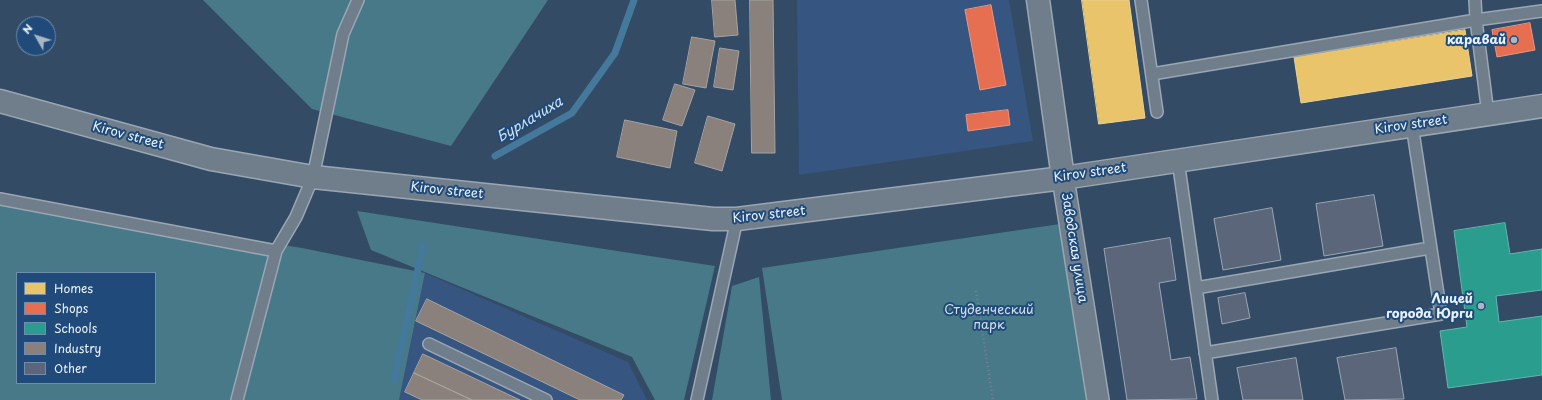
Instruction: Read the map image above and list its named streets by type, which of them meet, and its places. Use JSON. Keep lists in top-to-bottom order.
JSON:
{
  "streets": {
    "street": ["Kirov street", "Заводская улица"]
  },
  "crossings": [
    ["Kirov street", "Заводская улица"]
  ],
  "water": ["Бурлачиха"],
  "parks": ["Студенческий парк"],
  "places": ["каравай", "Лицей города Юрги"],
  "legend": [
    "Homes",
    "Shops",
    "Schools",
    "Industry",
    "Other"
  ],
  "north": "top left"
}
